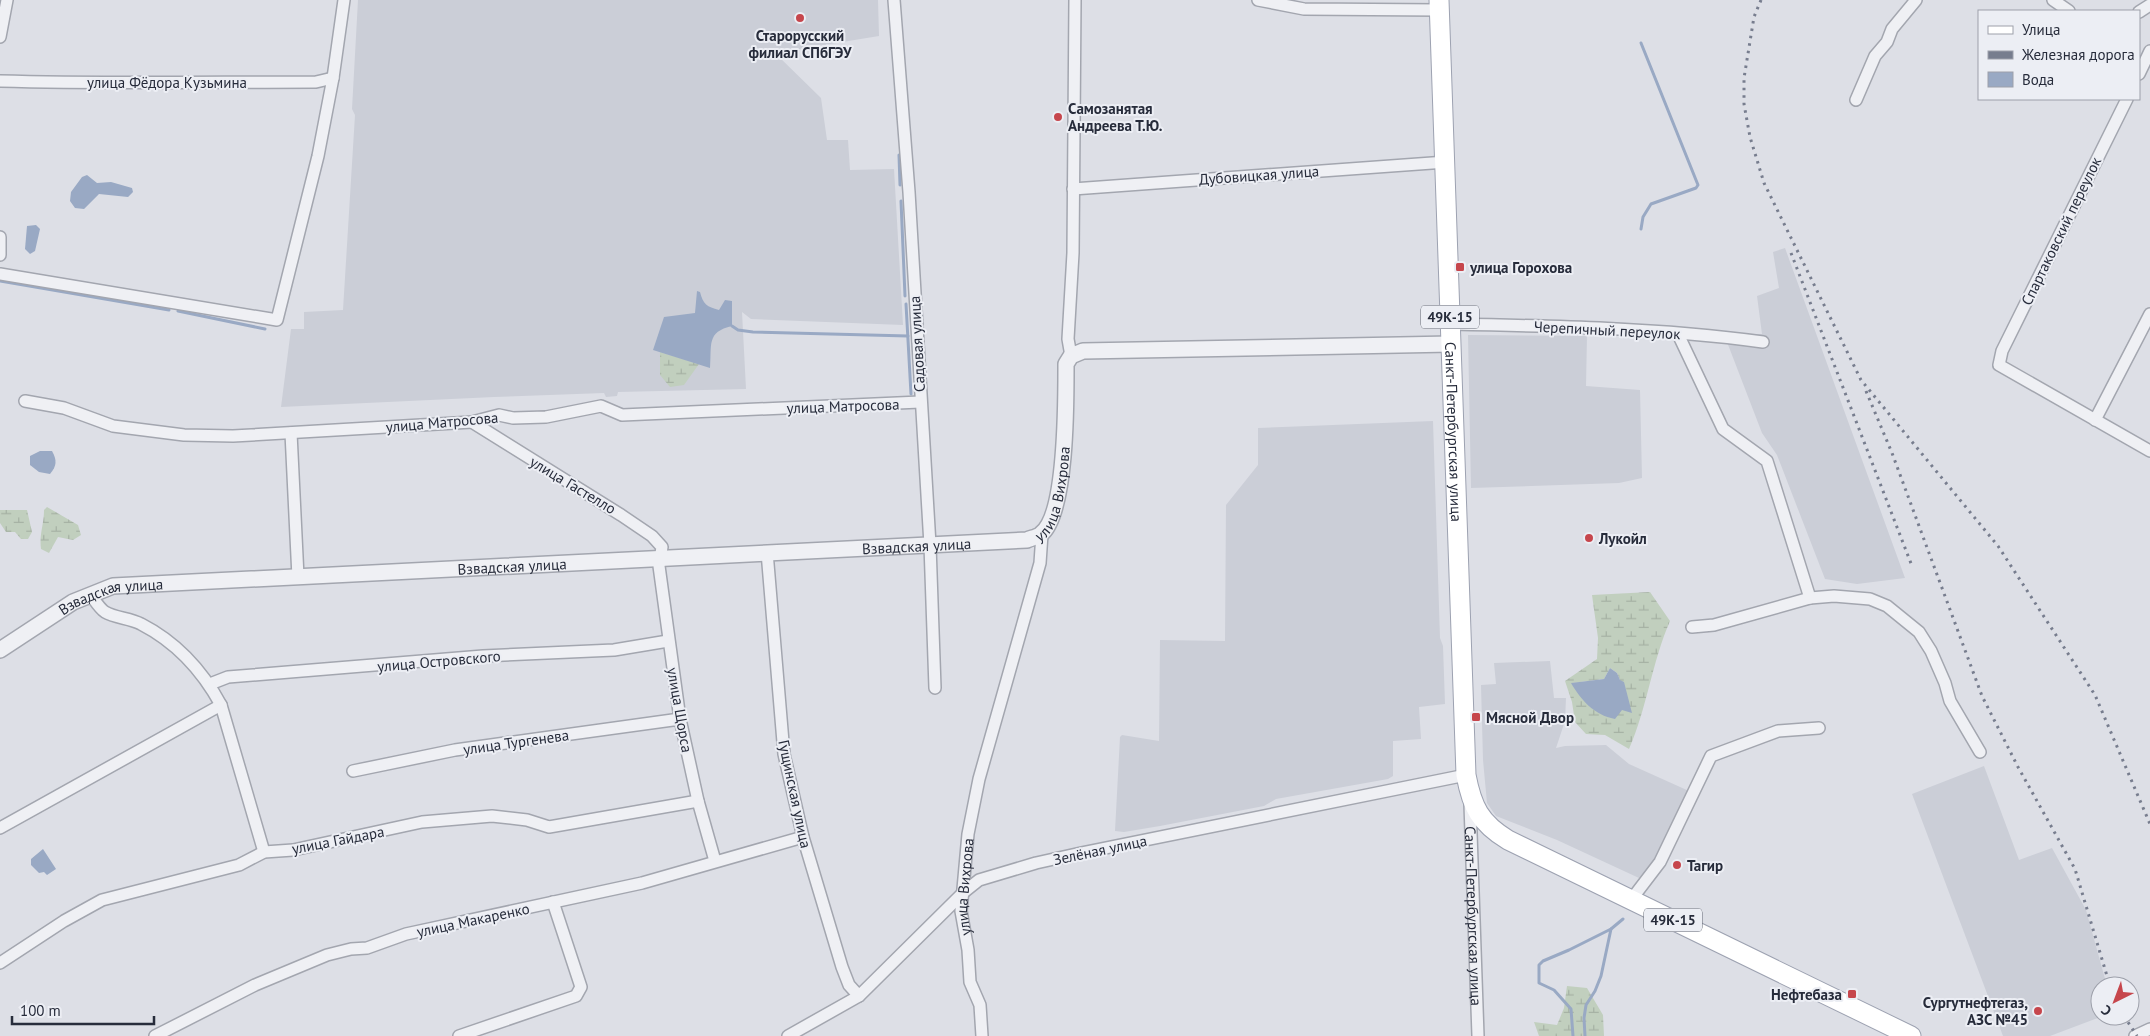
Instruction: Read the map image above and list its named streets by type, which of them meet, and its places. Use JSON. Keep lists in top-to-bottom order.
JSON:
{
  "streets": {
    "main road": ["49К-15", "Санкт-Петербургская улица"],
    "street": [
      "улица Фёдора Кузьмина",
      "Дубовицкая улица",
      "Спартаковский переулок",
      "Черепичный переулок",
      "Садовая улица",
      "улица Матросова",
      "улица Гастелло",
      "улица Вихрова",
      "Взвадская улица",
      "улица Островского",
      "улица Щорса",
      "улица Тургенева",
      "Гущинская улица",
      "улица Гайдара",
      "Зелёная улица",
      "улица Макаренко"
    ]
  },
  "crossings": [
    ["Дубовицкая улица", "Санкт-Петербургская улица"],
    ["Дубовицкая улица", "улица Вихрова"],
    ["49К-15", "Санкт-Петербургская улица"],
    ["49К-15", "Зелёная улица"],
    ["Черепичный переулок", "Санкт-Петербургская улица"],
    ["Садовая улица", "улица Матросова"],
    ["Садовая улица", "Взвадская улица"],
    ["улица Матросова", "улица Гастелло"],
    ["Санкт-Петербургская улица", "Зелёная улица"],
    ["улица Гастелло", "Взвадская улица"],
    ["улица Гастелло", "улица Щорса"],
    ["улица Вихрова", "Взвадская улица"],
    ["улица Вихрова", "Зелёная улица"],
    ["Взвадская улица", "улица Щорса"],
    ["Взвадская улица", "Гущинская улица"],
    ["улица Островского", "улица Щорса"],
    ["улица Щорса", "улица Тургенева"],
    ["улица Щорса", "улица Гайдара"],
    ["улица Щорса", "улица Макаренко"],
    ["Гущинская улица", "Зелёная улица"],
    ["Гущинская улица", "улица Макаренко"]
  ],
  "places": {
    "other": [
      "Старорусский филиал СПбГЭУ",
      "Самозанятая Андреева Т.Ю.",
      "Лукойл",
      "Тагир",
      "Сургутнефтегаз, АЗС №45"
    ],
    "transit": ["улица Горохова", "Мясной Двор", "Нефтебаза"]
  },
  "legend": ["Улица", "Железная дорога", "Вода"],
  "scale_bar": "100 m",
  "north": "bottom left"
}
